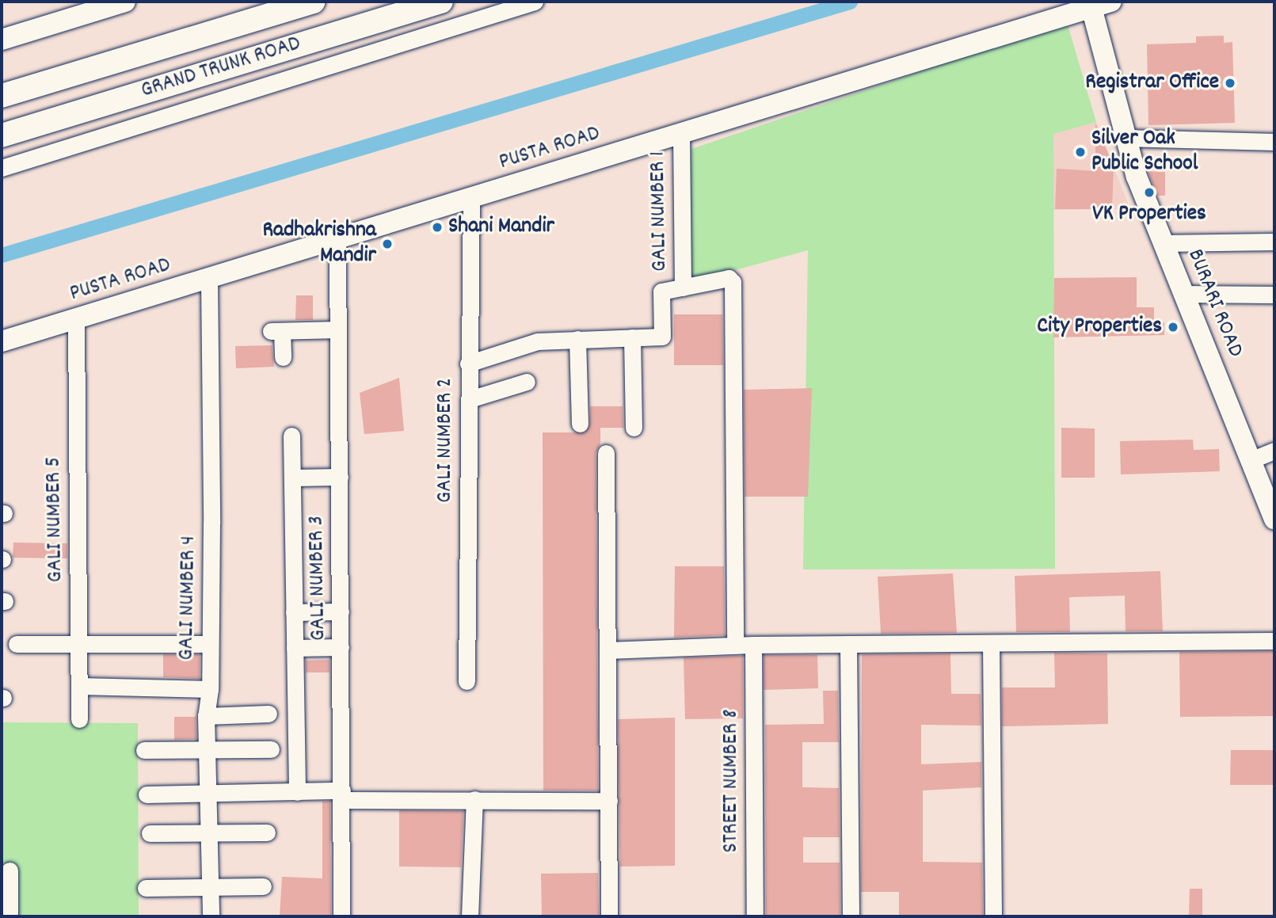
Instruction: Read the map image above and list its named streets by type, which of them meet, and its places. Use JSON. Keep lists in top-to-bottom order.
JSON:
{
  "streets": {
    "highway": ["GRAND TRUNK ROAD"],
    "main road": ["PUSTA ROAD", "BURARI ROAD"],
    "street": [
      "GALI NUMBER 1",
      "GALI NUMBER 2",
      "GALI NUMBER 5",
      "GALI NUMBER 3",
      "GALI NUMBER 4",
      "STREET NUMBER 8"
    ]
  },
  "crossings": [
    ["PUSTA ROAD", "GALI NUMBER 1"],
    ["PUSTA ROAD", "BURARI ROAD"],
    ["PUSTA ROAD", "GALI NUMBER 2"],
    ["PUSTA ROAD", "GALI NUMBER 5"],
    ["PUSTA ROAD", "GALI NUMBER 3"],
    ["PUSTA ROAD", "GALI NUMBER 4"]
  ],
  "places": [
    "Registrar Office",
    "Silver Oak Public School",
    "VK Properties",
    "Shani Mandir",
    "Radhakrishna Mandir",
    "City Properties"
  ]
}
